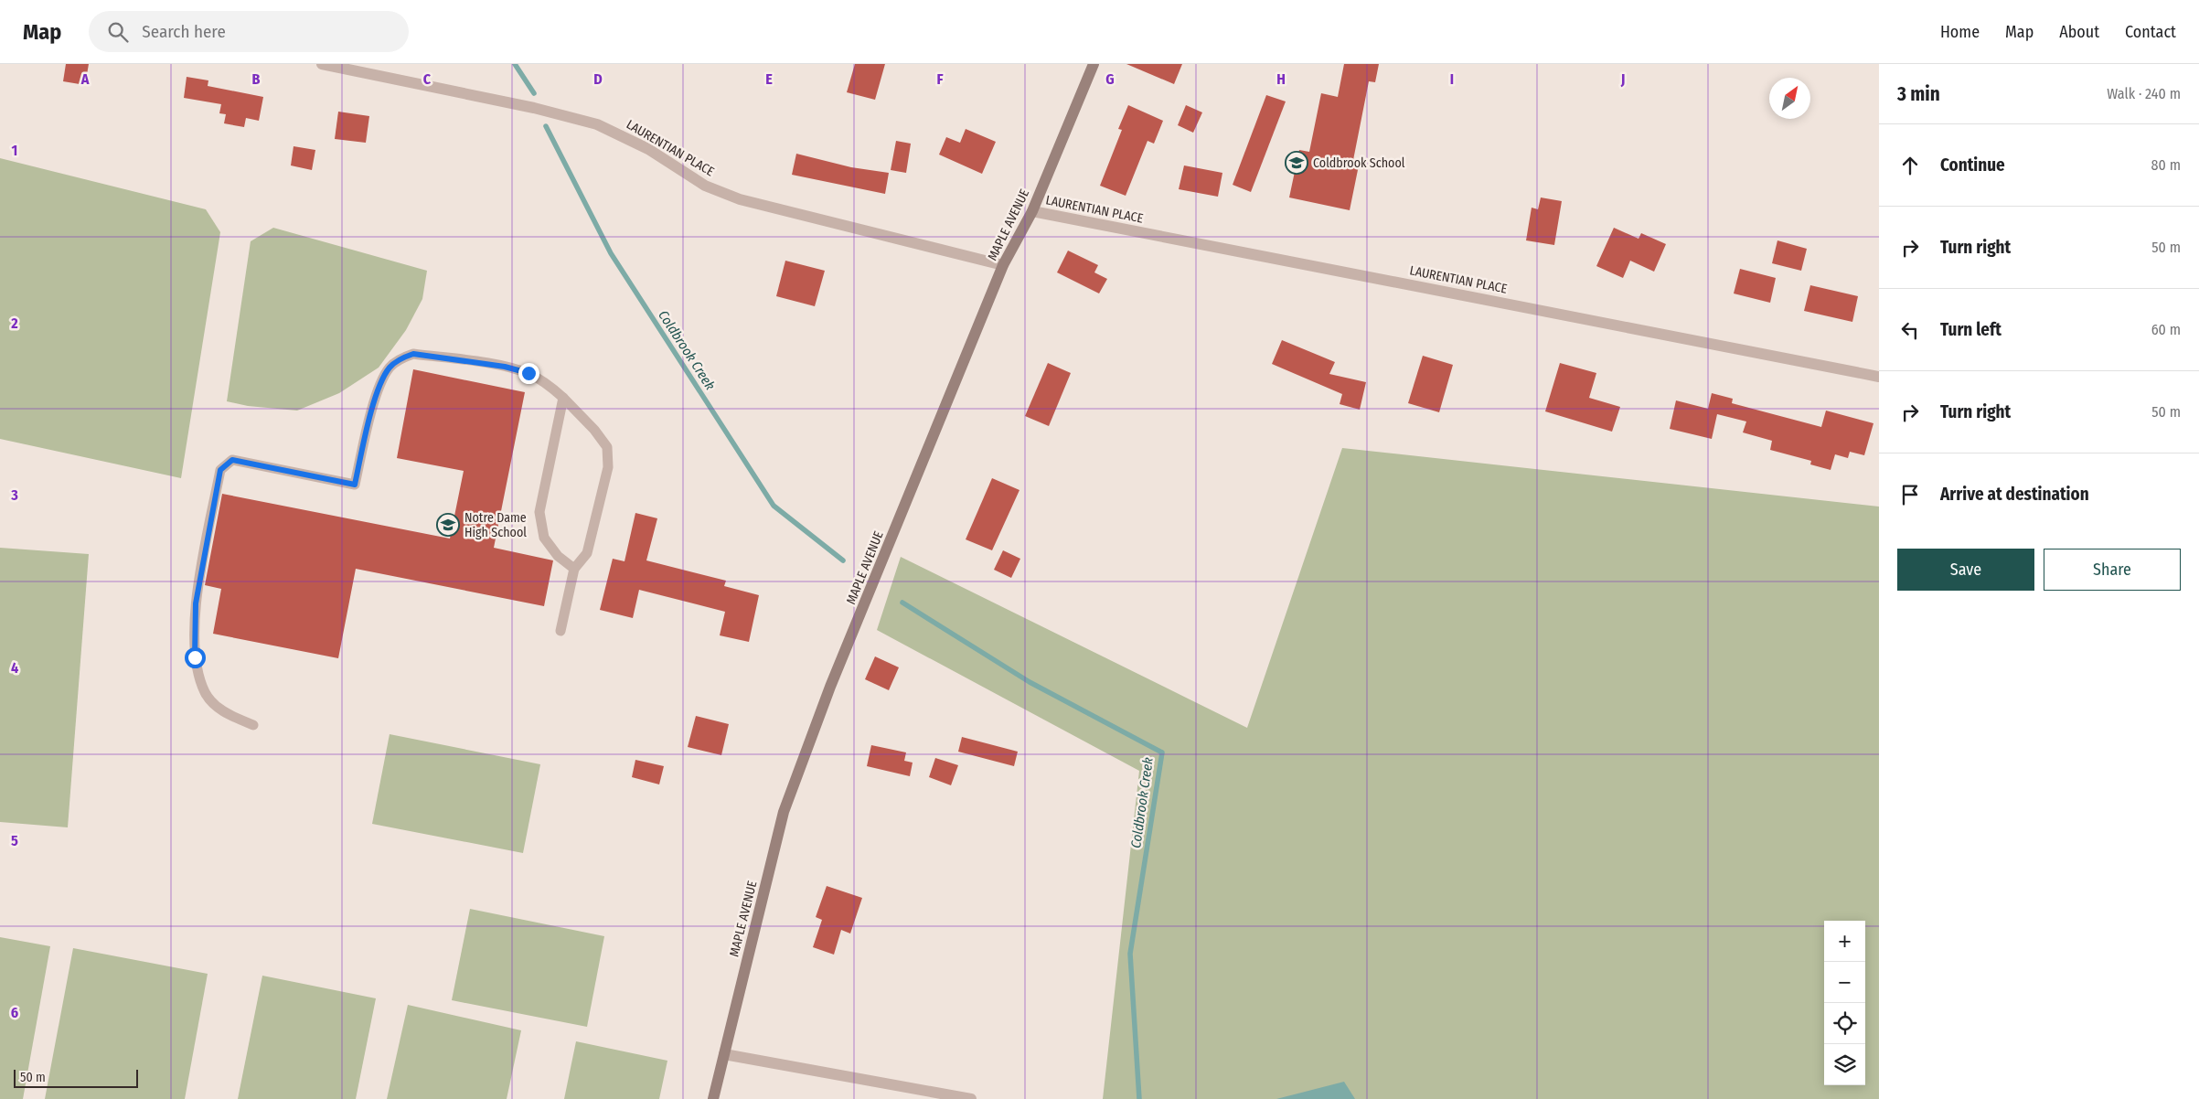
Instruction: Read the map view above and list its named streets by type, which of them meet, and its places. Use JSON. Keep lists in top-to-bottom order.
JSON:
{
  "streets": {
    "main road": ["MAPLE AVENUE"],
    "street": ["LAURENTIAN PLACE"]
  },
  "crossings": [
    ["LAURENTIAN PLACE", "MAPLE AVENUE"]
  ],
  "water": ["Coldbrook Creek"],
  "places": {
    "school or university": ["Coldbrook School", "Notre Dame High School"]
  },
  "scale_bar": "50 m",
  "north": "top right",
  "page": {
    "header": "Map",
    "search": "Search here",
    "nav": [
      "Home",
      "Map",
      "About",
      "Contact"
    ],
    "heading": ["3 min", "Walk · 240 m"],
    "list": [
      ["Continue", "80 m"],
      ["Turn right", "50 m"],
      ["Turn left", "60 m"],
      ["Turn right", "50 m"],
      "Arrive at destination"
    ],
    "buttons": ["Save", "Share"],
    "map_buttons": ["+", "−"],
    "scale": "50 m"
  },
  "grid": {
    "columns": [
      "A",
      "B",
      "C",
      "D",
      "E",
      "F",
      "G",
      "H",
      "I",
      "J"
    ],
    "rows": [
      "1",
      "2",
      "3",
      "4",
      "5",
      "6"
    ]
  }
}
